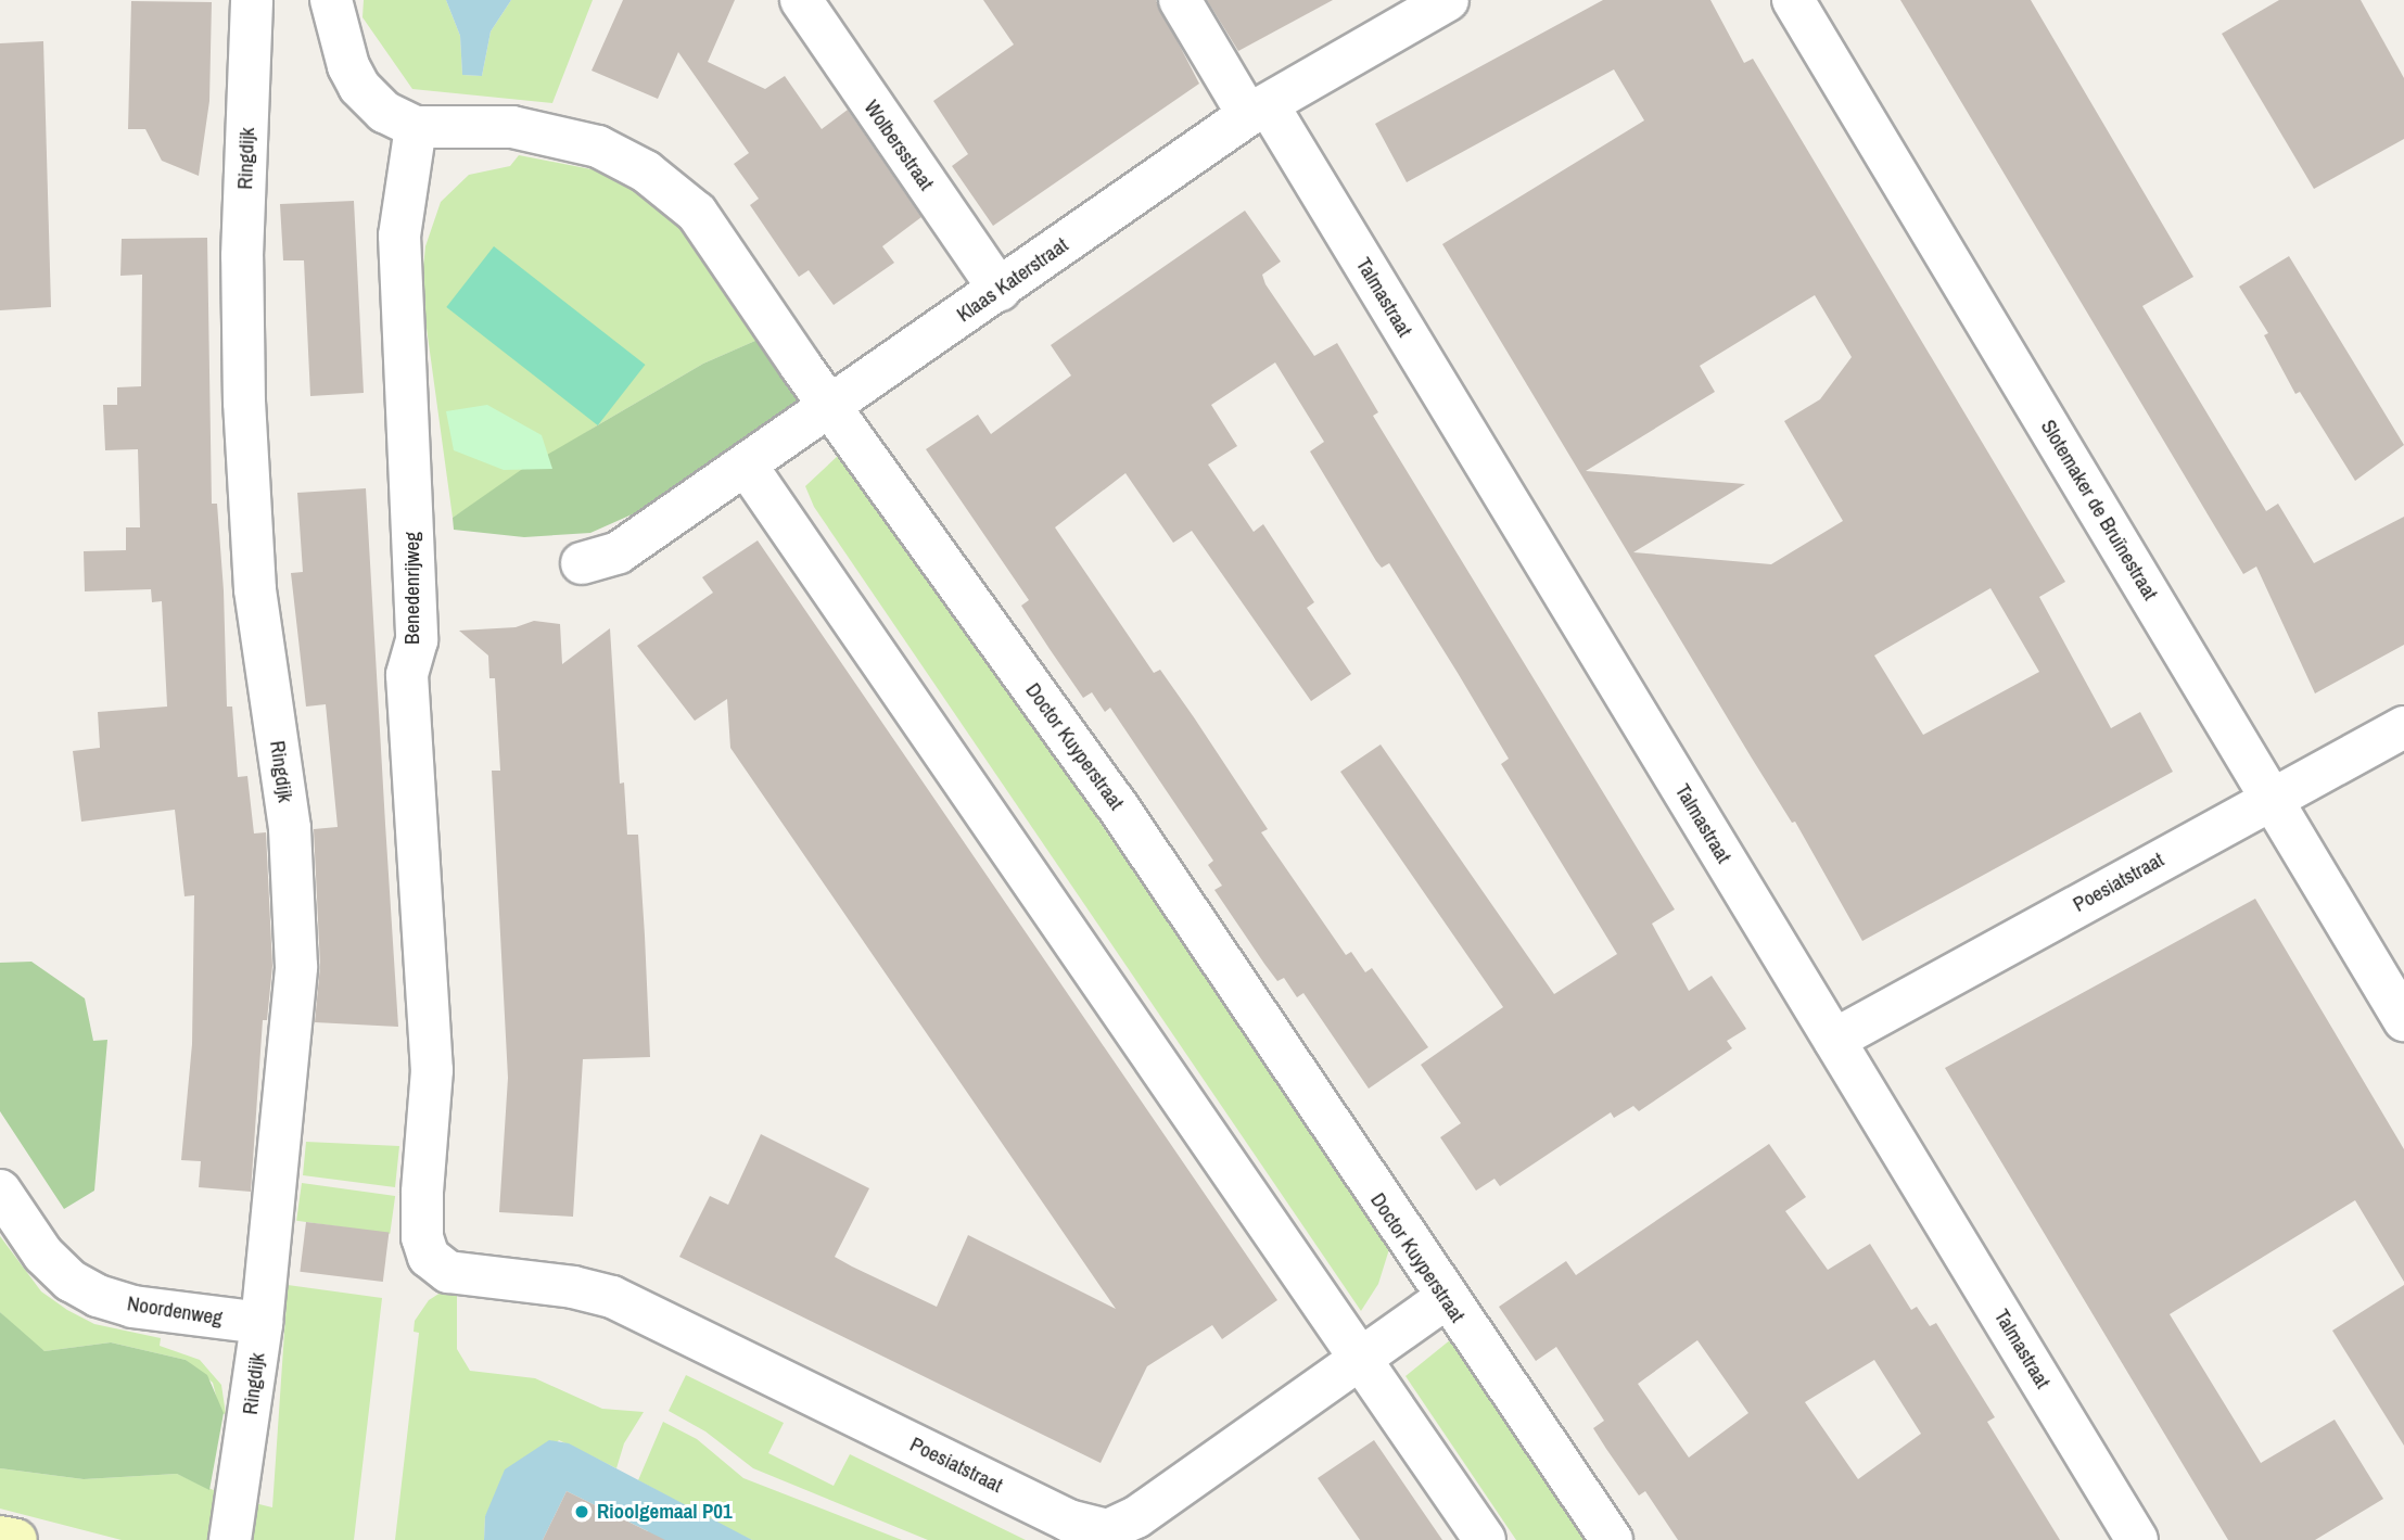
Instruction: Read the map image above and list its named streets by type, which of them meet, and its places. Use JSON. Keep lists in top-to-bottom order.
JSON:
{
  "streets": {
    "street": [
      "Wolbersstraat",
      "Ringdijk",
      "Klaas Katerstraat",
      "Talmastraat",
      "Slotemaker de Bruïnestraat",
      "Benedenrijweg",
      "Doctor Kuyperstraat",
      "Poesiatstraat",
      "Noordenweg"
    ]
  },
  "crossings": [
    ["Wolbersstraat", "Klaas Katerstraat"],
    ["Ringdijk", "Noordenweg"],
    ["Klaas Katerstraat", "Talmastraat"],
    ["Klaas Katerstraat", "Doctor Kuyperstraat"],
    ["Talmastraat", "Poesiatstraat"],
    ["Slotemaker de Bruïnestraat", "Poesiatstraat"],
    ["Benedenrijweg", "Doctor Kuyperstraat"],
    ["Benedenrijweg", "Poesiatstraat"],
    ["Doctor Kuyperstraat", "Poesiatstraat"]
  ],
  "places": ["Rioolgemaal P01"]
}
